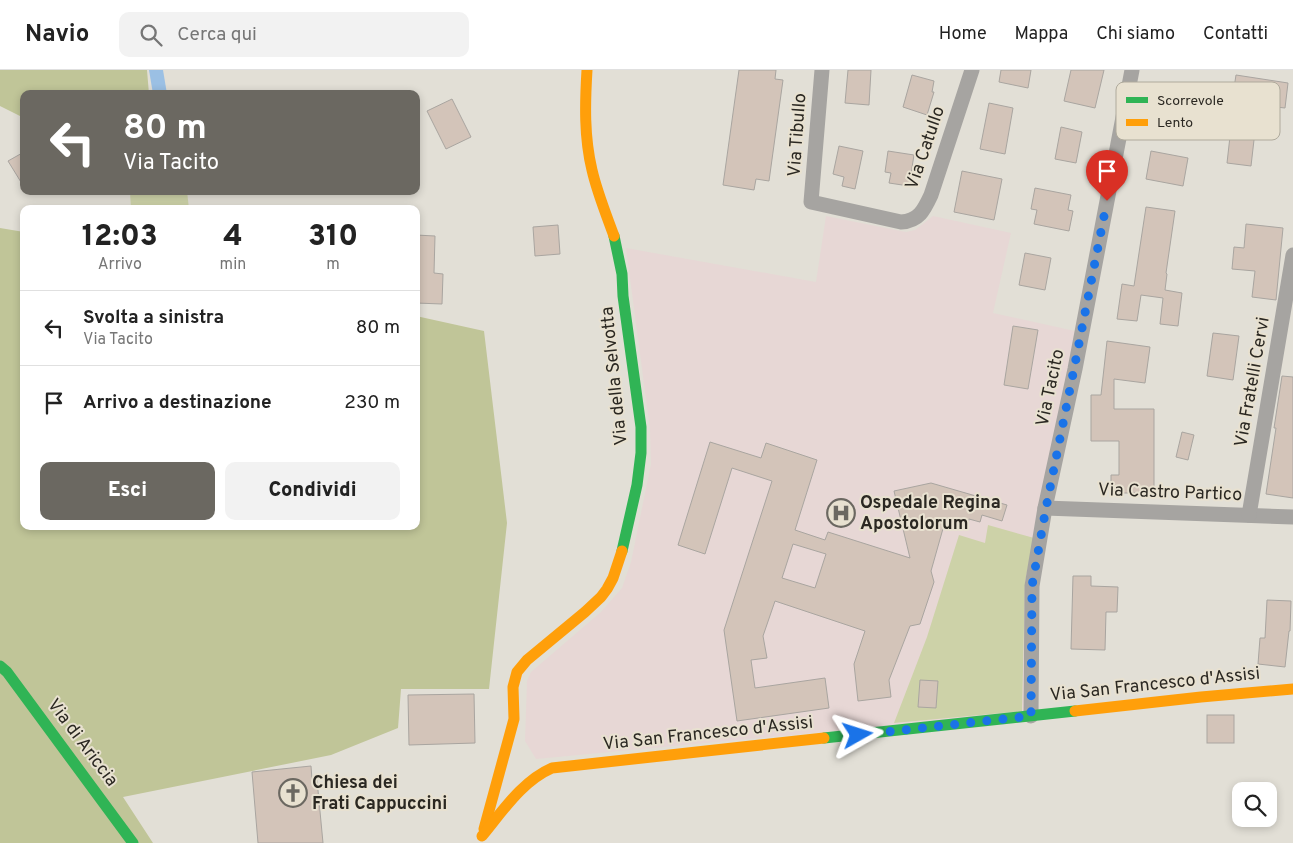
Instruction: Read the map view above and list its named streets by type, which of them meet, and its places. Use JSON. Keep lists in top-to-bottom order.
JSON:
{
  "streets": {
    "street": [
      "Via Tibullo",
      "Via Catullo",
      "Via della Selvotta",
      "Via Fratelli Cervi",
      "Via Tacito",
      "Via Castro Partico",
      "Via San Francesco d'Assisi",
      "Via di Ariccia"
    ]
  },
  "crossings": [
    ["Via Tibullo", "Via Catullo"],
    ["Via della Selvotta", "Via San Francesco d'Assisi"],
    ["Via Fratelli Cervi", "Via Castro Partico"],
    ["Via Tacito", "Via Castro Partico"],
    ["Via Tacito", "Via San Francesco d'Assisi"]
  ],
  "places": {
    "hospital": ["Ospedale Regina Apostolorum"],
    "church": ["Chiesa dei Frati Cappuccini"]
  },
  "legend": ["Scorrevole", "Lento"],
  "page": {
    "header": "Navio",
    "search": "Cerca qui",
    "nav": [
      "Home",
      "Mappa",
      "Chi siamo",
      "Contatti"
    ],
    "turn": ["80 m", "Via Tacito"],
    "eta": [
      "12:03",
      "Arrivo",
      "4",
      "min",
      "310",
      "m"
    ],
    "list": [
      {
        "name": "Svolta a sinistra",
        "note": "Via Tacito",
        "value": "80 m"
      },
      {
        "name": "Arrivo a destinazione",
        "value": "230 m"
      }
    ],
    "buttons": ["Esci", "Condividi"]
  }
}
